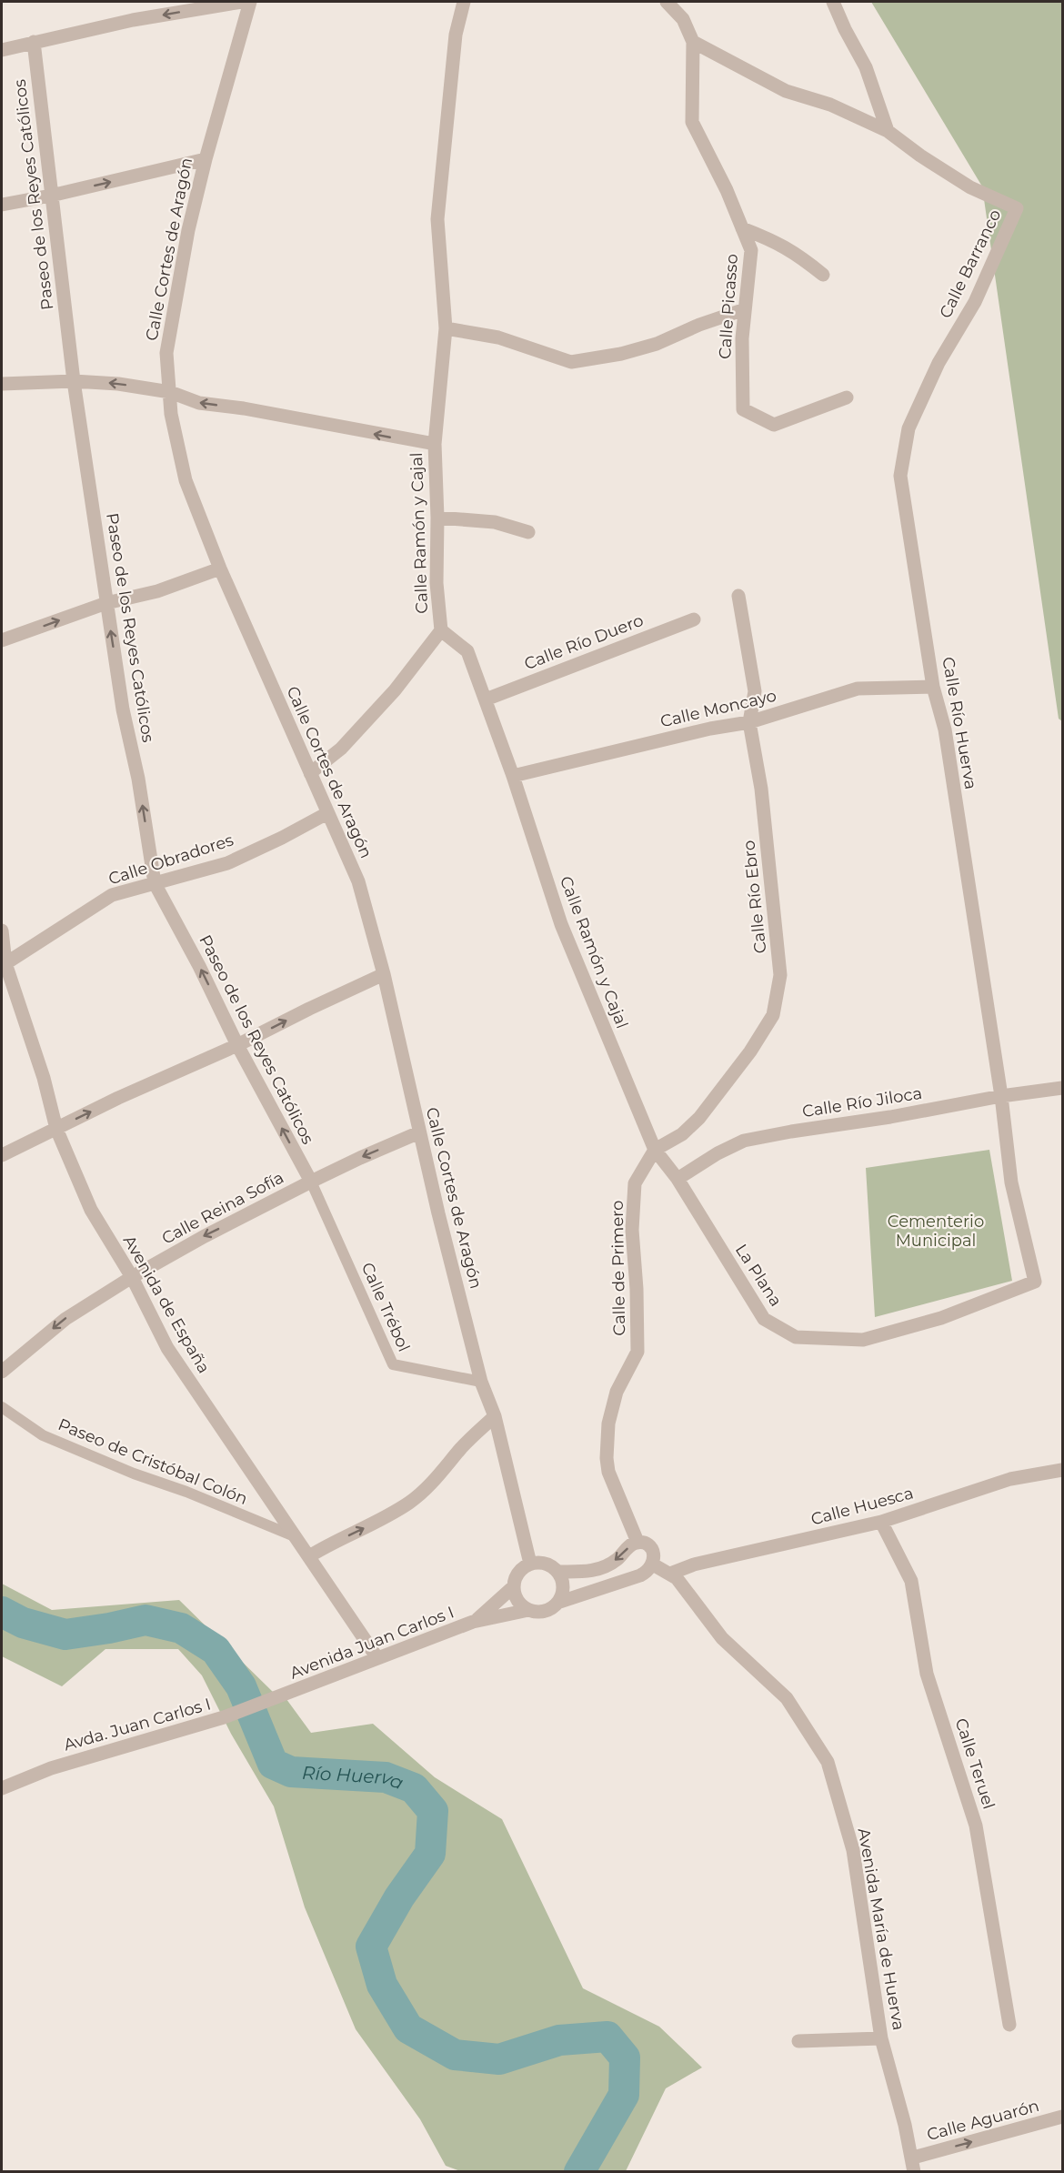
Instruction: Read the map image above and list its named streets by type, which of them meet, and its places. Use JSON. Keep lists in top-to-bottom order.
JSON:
{
  "streets": {
    "street": [
      "Paseo de los Reyes Católicos",
      "Calle Cortes de Aragón",
      "Calle Barranco",
      "Calle Picasso",
      "Calle Ramón y Cajal",
      "Calle Río Duero",
      "Calle Moncayo",
      "Calle Río Huerva",
      "Calle Obradores",
      "Calle Río Ebro",
      "Calle Río Jiloca",
      "Calle Reina Sofía",
      "Calle de Primero",
      "La Plana",
      "Avenida de España",
      "Calle Trébol",
      "Paseo de Cristóbal Colón",
      "Calle Huesca",
      "Avenida Juan Carlos I",
      "Avda. Juan Carlos I",
      "Calle Teruel",
      "Avenida María de Huerva",
      "Calle Aguarón"
    ]
  },
  "crossings": [
    ["Paseo de los Reyes Católicos", "Calle Obradores"],
    ["Paseo de los Reyes Católicos", "Calle Reina Sofía"],
    ["Paseo de los Reyes Católicos", "Calle Trébol"],
    ["Calle Cortes de Aragón", "Calle Obradores"],
    ["Calle Cortes de Aragón", "Calle Reina Sofía"],
    ["Calle Cortes de Aragón", "Calle Trébol"],
    ["Calle Cortes de Aragón", "Avenida Juan Carlos I"],
    ["Calle Barranco", "Calle Río Huerva"],
    ["Calle Ramón y Cajal", "Calle Río Duero"],
    ["Calle Ramón y Cajal", "Calle Moncayo"],
    ["Calle Ramón y Cajal", "Calle Río Ebro"],
    ["Calle Ramón y Cajal", "Calle de Primero"],
    ["Calle Ramón y Cajal", "La Plana"],
    ["Calle Moncayo", "Calle Río Huerva"],
    ["Calle Moncayo", "Calle Río Ebro"],
    ["Calle Río Huerva", "Calle Río Jiloca"],
    ["Calle Río Huerva", "La Plana"],
    ["Calle Obradores", "Avenida de España"],
    ["Calle Río Ebro", "Calle de Primero"],
    ["Calle Río Ebro", "La Plana"],
    ["Calle Río Jiloca", "La Plana"],
    ["Calle Reina Sofía", "Avenida de España"],
    ["Calle Reina Sofía", "Calle Trébol"],
    ["Calle de Primero", "La Plana"],
    ["Calle de Primero", "Avenida María de Huerva"],
    ["Avenida de España", "Paseo de Cristóbal Colón"],
    ["Avenida de España", "Avenida Juan Carlos I"],
    ["Calle Huesca", "Calle Teruel"],
    ["Calle Huesca", "Avenida María de Huerva"],
    ["Avenida Juan Carlos I", "Avda. Juan Carlos I"],
    ["Avenida María de Huerva", "Calle Aguarón"]
  ],
  "one_way": ["Paseo de los Reyes Católicos", "Calle Reina Sofía", "Calle Aguarón"],
  "water": ["Río Huerva"],
  "parks": ["Cementerio Municipal"]
}
